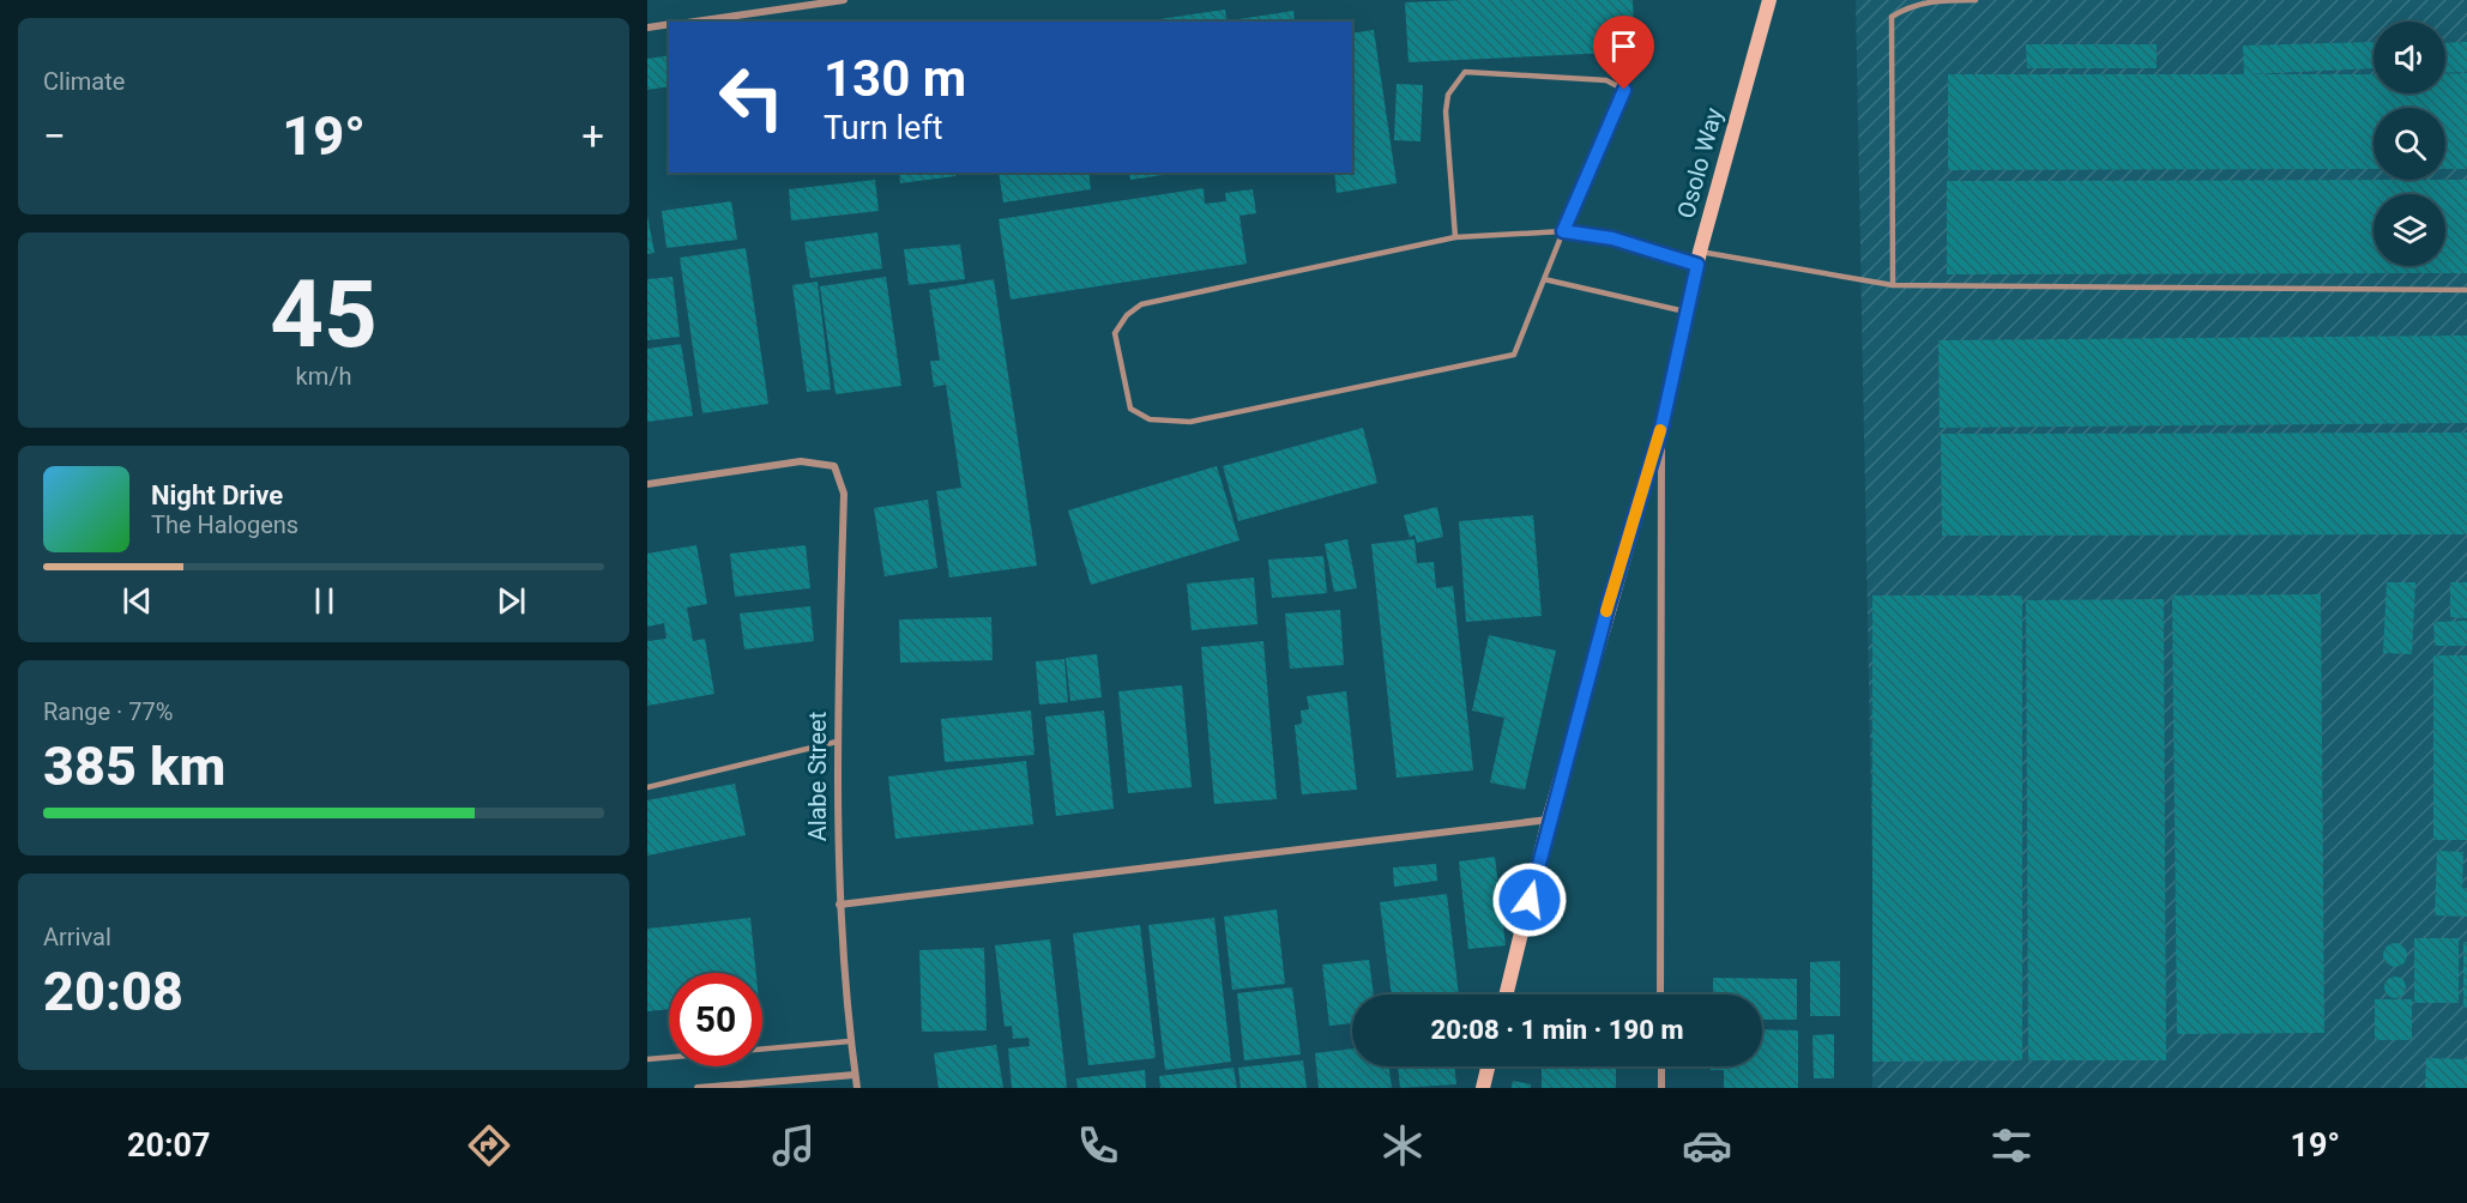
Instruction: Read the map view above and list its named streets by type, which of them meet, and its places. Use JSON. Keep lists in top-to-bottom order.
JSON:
{
  "streets": {
    "main road": ["Osolo Way"],
    "street": ["Alabe Street"]
  },
  "page": {
    "tile": [
      "Climate",
      ["45", "km/h"],
      ["Range · 77%", "385 km"],
      ["Arrival", "20:08"]
    ],
    "turn": ["130 m", "Turn left"],
    "heat": ["−", "19°", "+"],
    "song": ["Night Drive", "The Halogens"],
    "limit": "50",
    "trip": "20:08 · 1 min · 190 m",
    "tabs": ["20:07", "19°"]
  }
}
